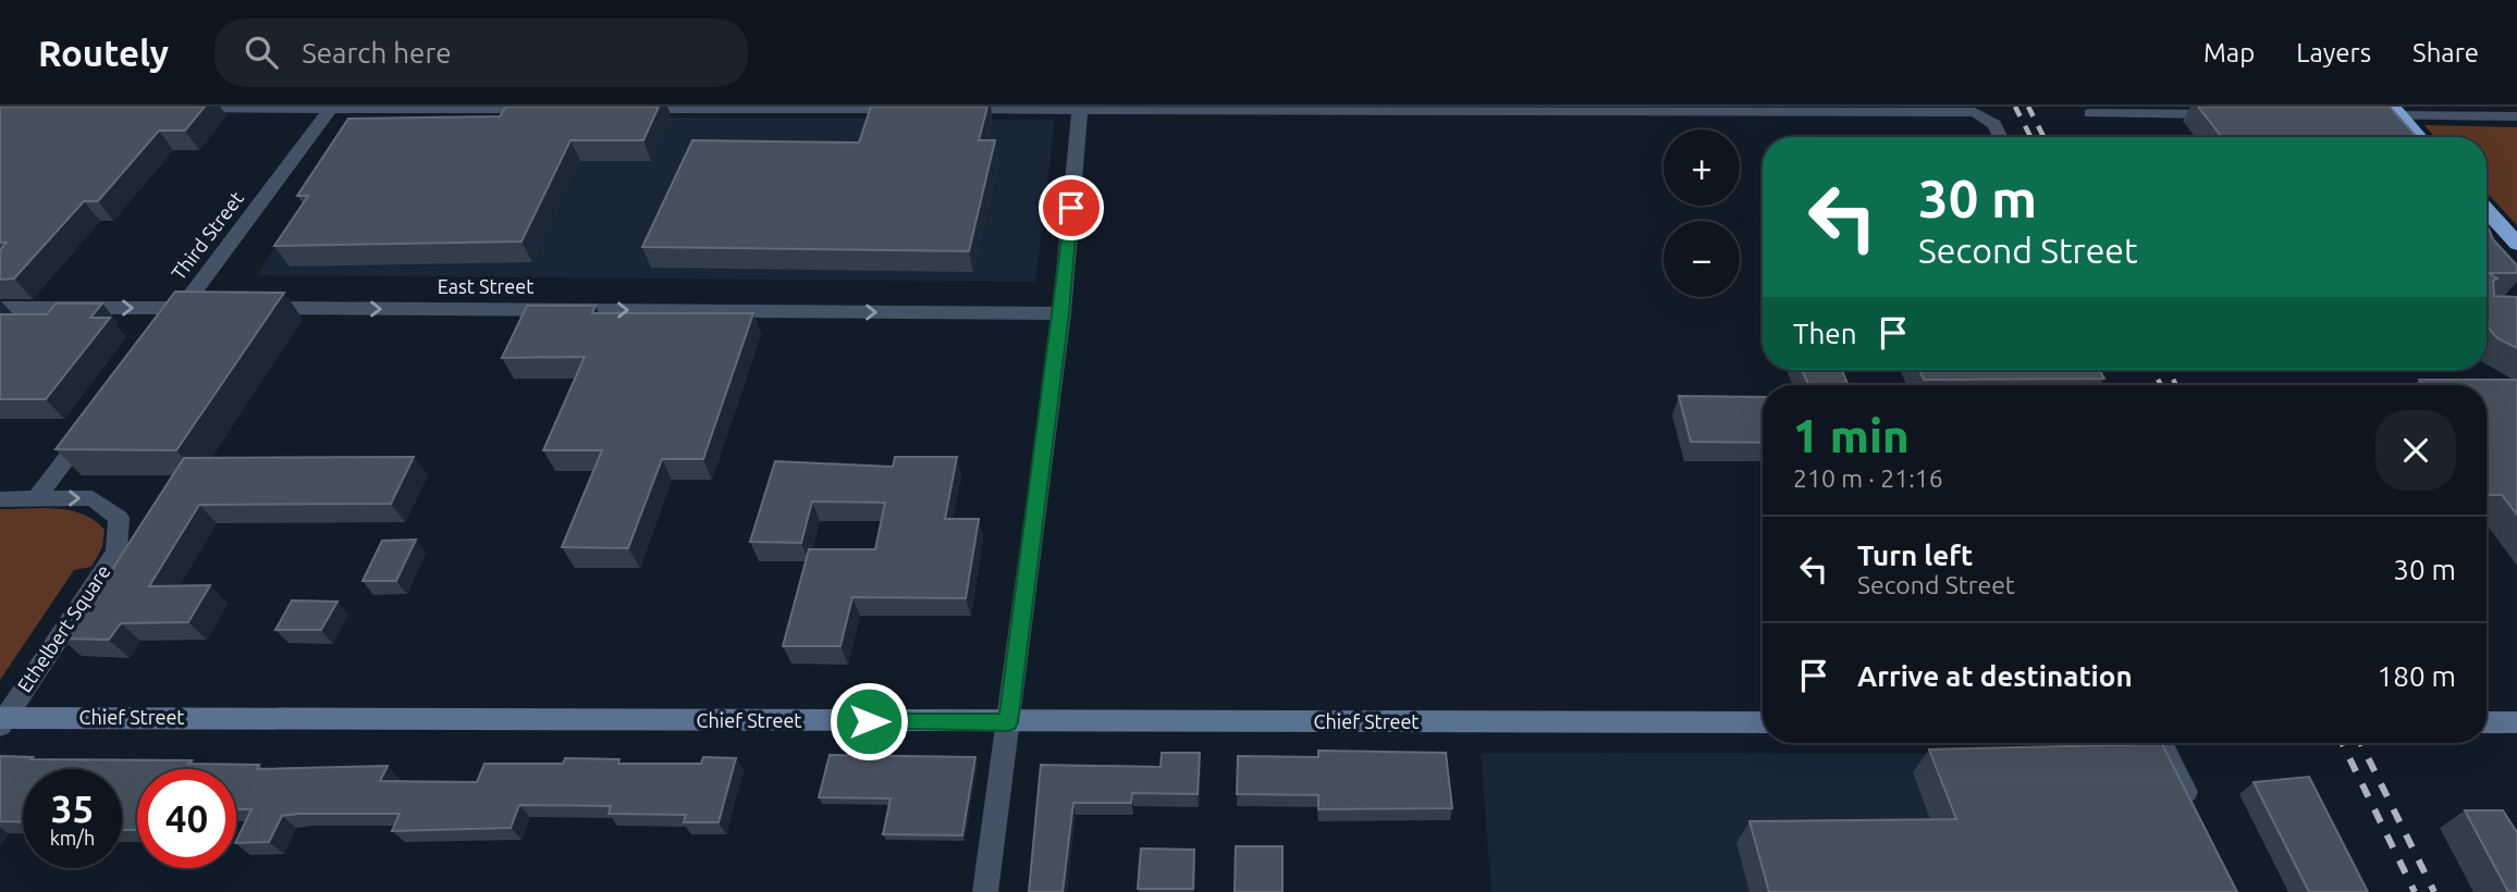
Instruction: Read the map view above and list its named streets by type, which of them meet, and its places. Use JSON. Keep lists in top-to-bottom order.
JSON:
{
  "streets": {
    "street": [
      "Third Street",
      "East Street",
      "Ethelbert Square",
      "Chief Street"
    ]
  },
  "crossings": [
    ["Ethelbert Square", "Chief Street"]
  ],
  "one_way": ["East Street"],
  "page": {
    "header": "Routely",
    "search": "Search here",
    "nav": ["Map", "Layers", "Share"],
    "map_buttons": ["+", "−"],
    "turn": ["30 m", "Second Street"],
    "then": "Then",
    "heading": ["1 min", "210 m · 21:16"],
    "list": [
      {
        "name": "Turn left",
        "note": "Second Street",
        "value": "30 m"
      },
      {
        "name": "Arrive at destination",
        "value": "180 m"
      }
    ],
    "speed": "35 km/h",
    "limit": "40"
  }
}
